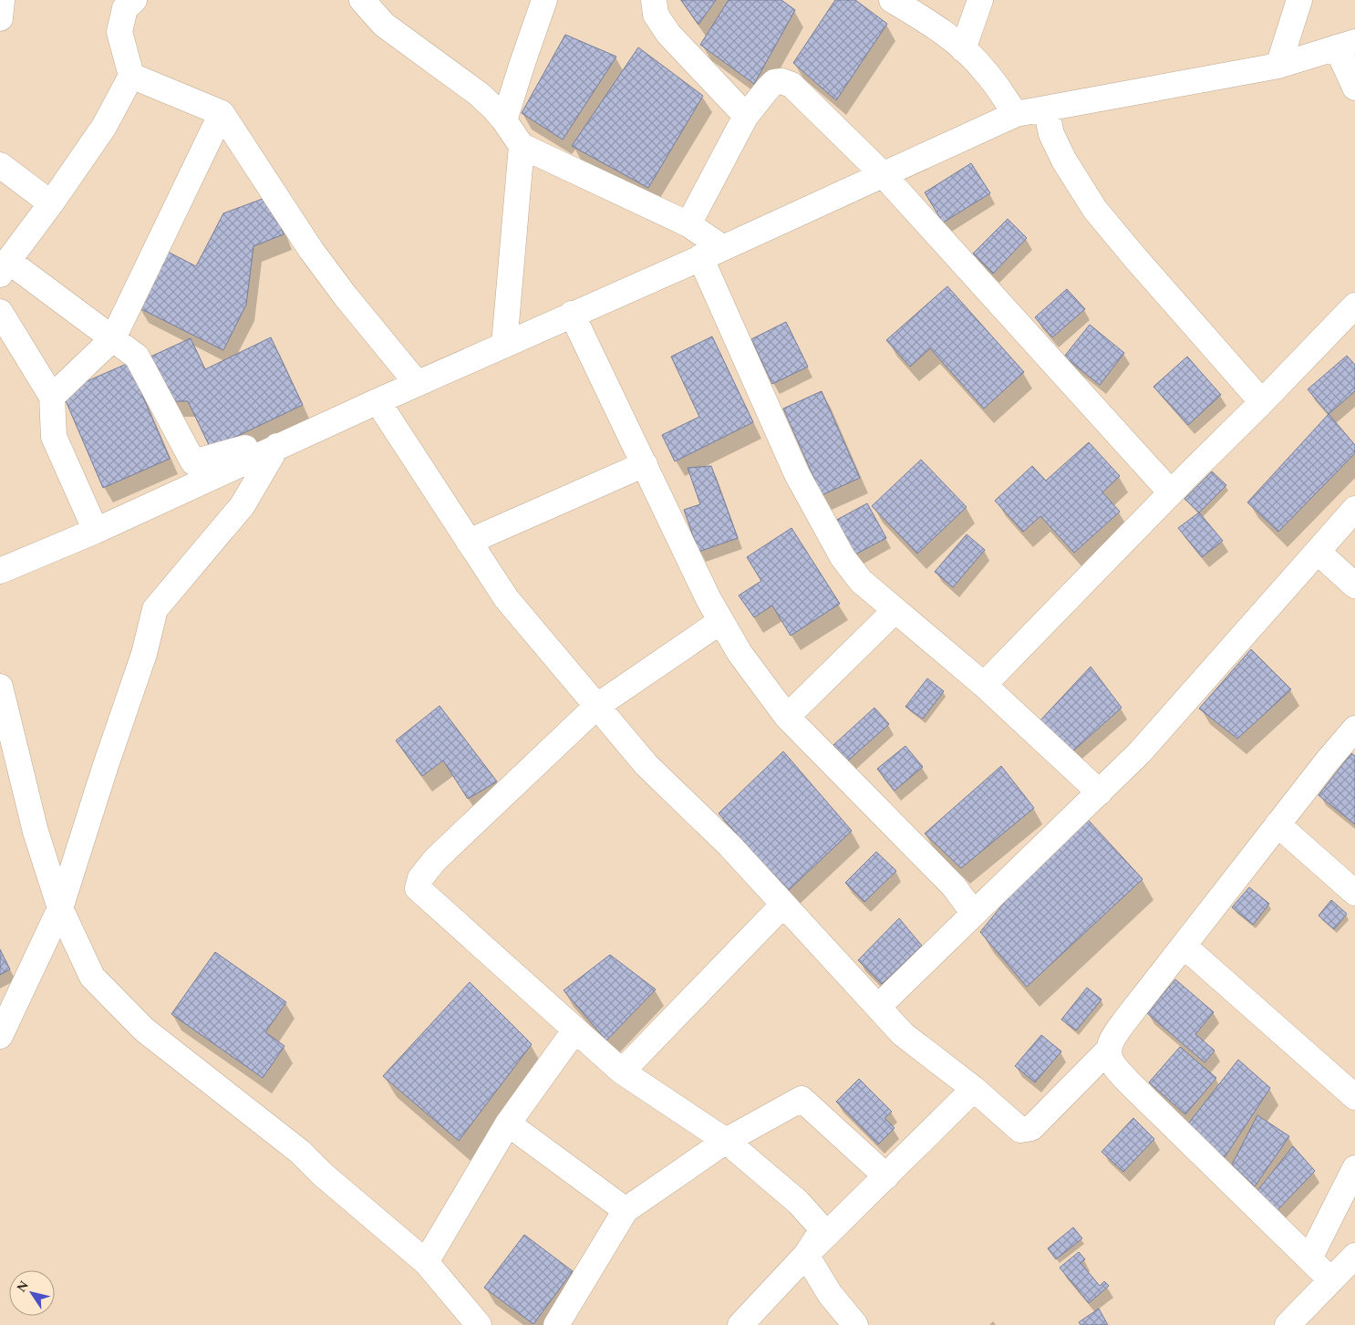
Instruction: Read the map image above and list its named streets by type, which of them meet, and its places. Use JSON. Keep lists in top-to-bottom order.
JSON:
{
  "north": "top left"
}
